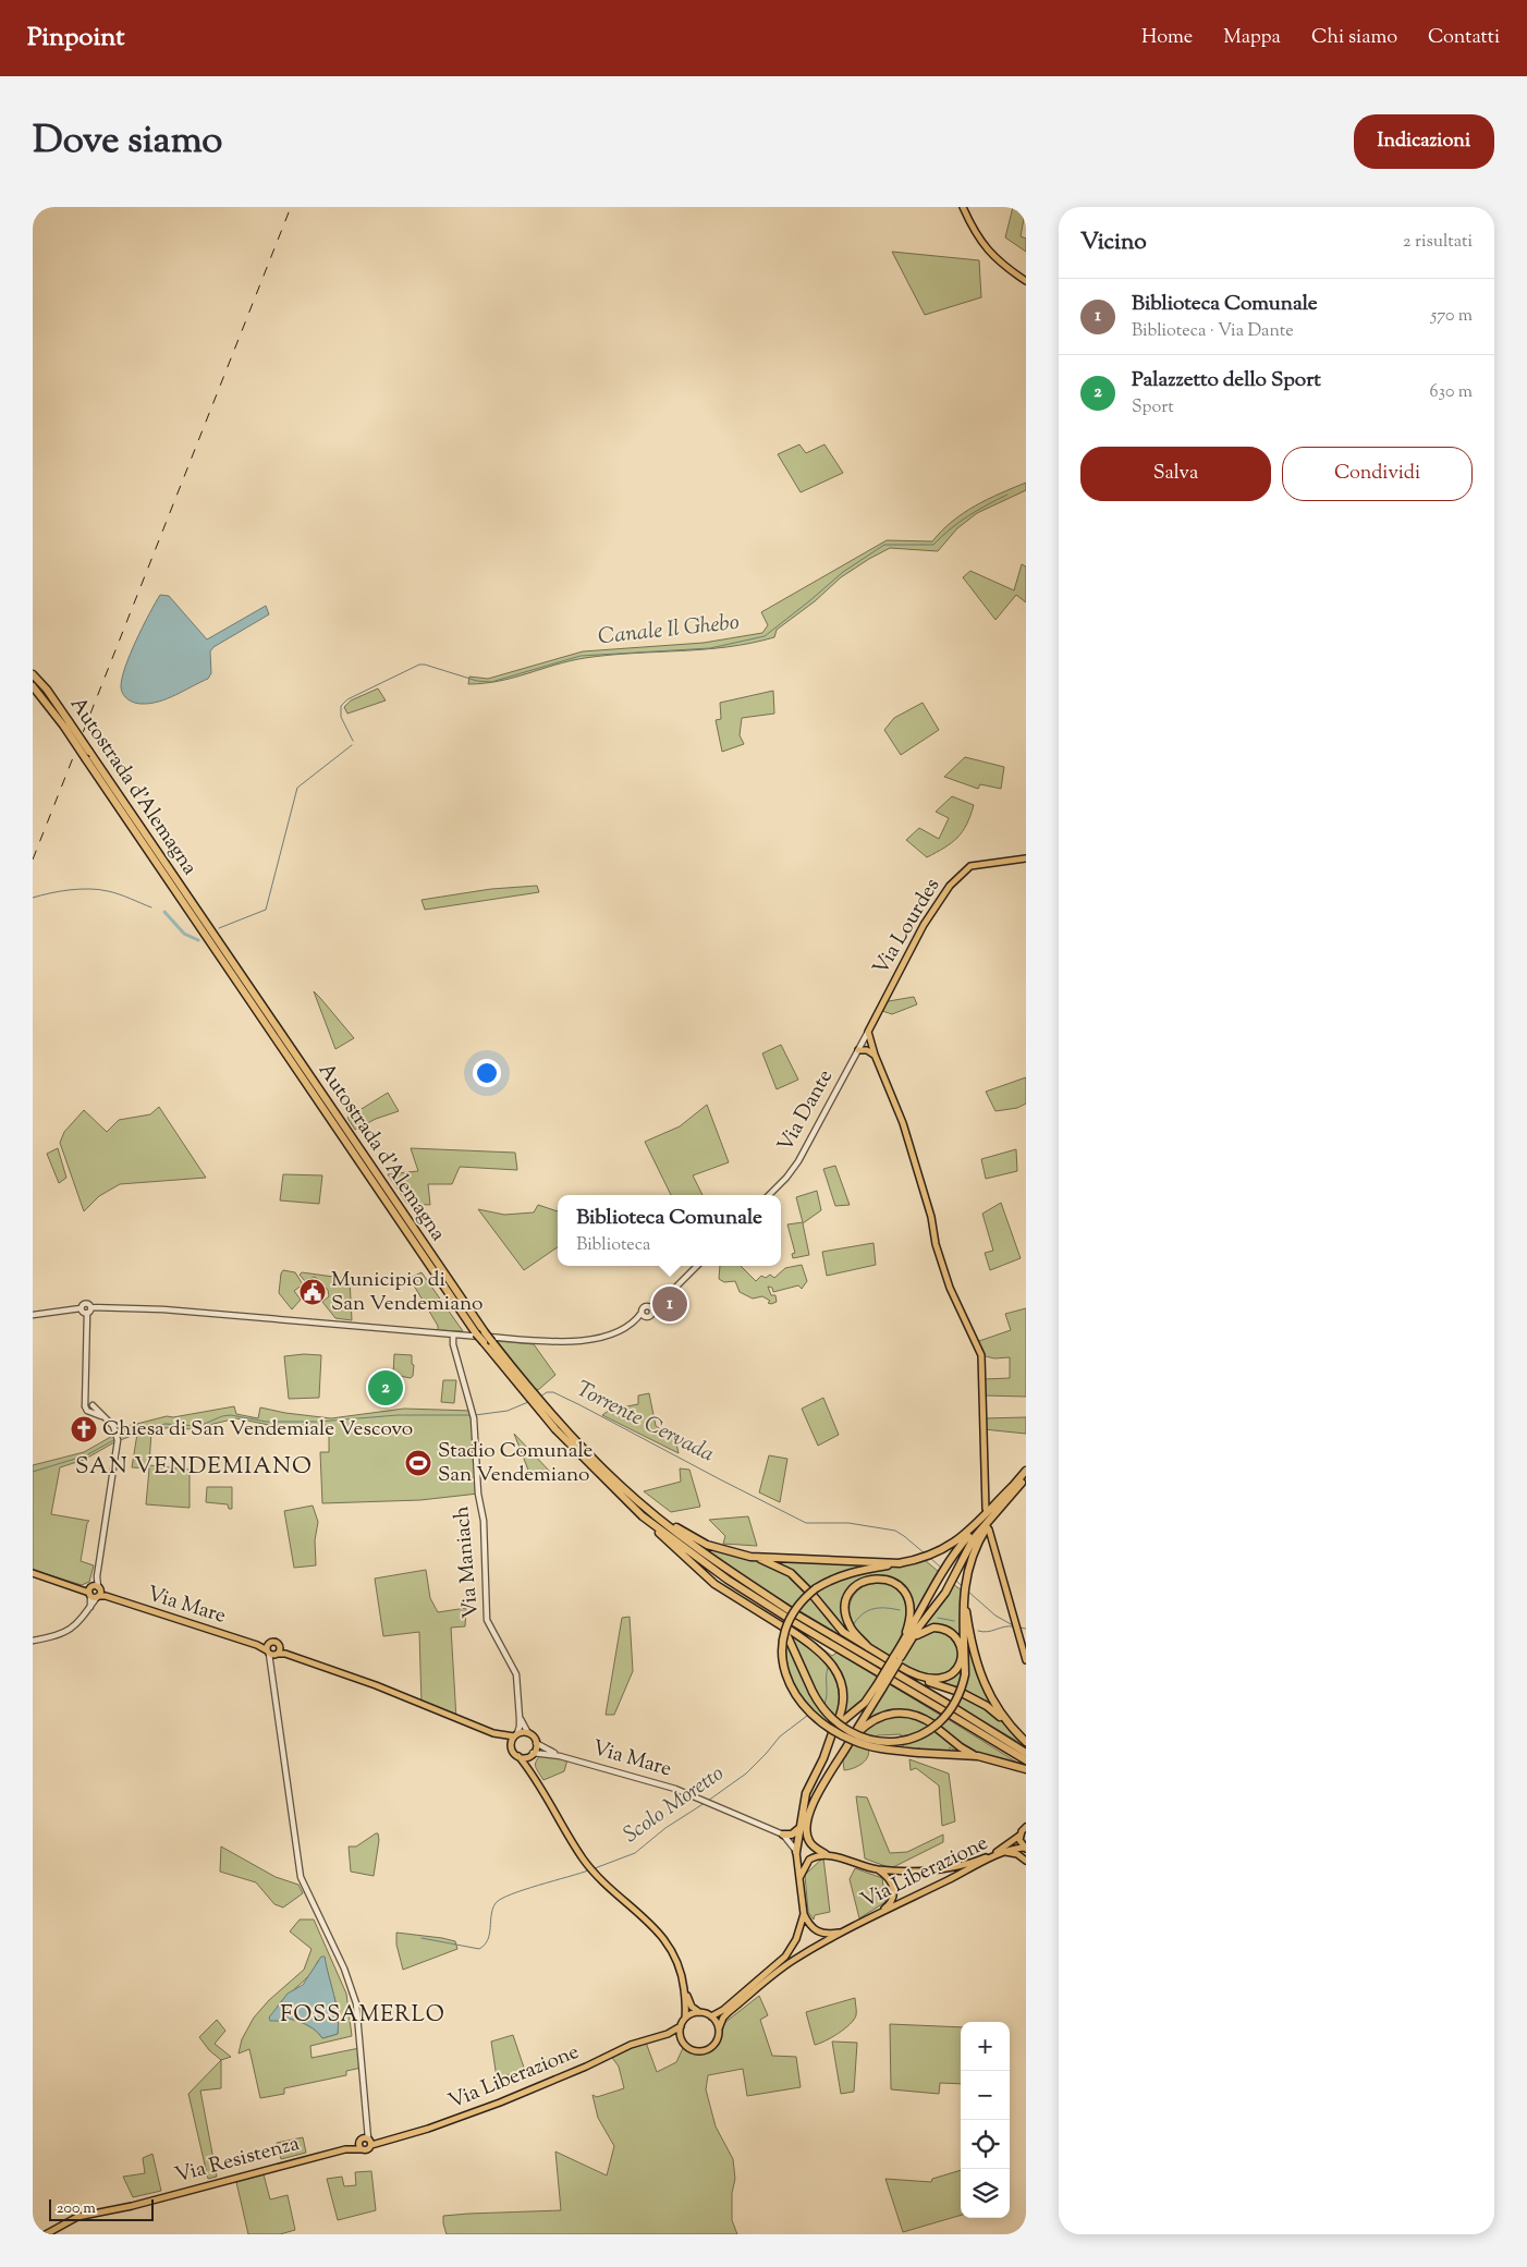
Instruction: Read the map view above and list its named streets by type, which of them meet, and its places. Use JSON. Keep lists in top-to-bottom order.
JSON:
{
  "streets": {
    "highway": ["Autostrada d'Alemagna"],
    "main road": [
      "Via Lourdes",
      "Via Mare",
      "Via Liberazione",
      "Via Resistenza"
    ],
    "street": ["Via Dante", "Via Maniach"]
  },
  "crossings": [
    ["Via Lourdes", "Via Dante"],
    ["Via Maniach", "Via Mare"],
    ["Via Liberazione", "Via Resistenza"]
  ],
  "districts": ["SAN VENDEMIANO", "FOSSAMERLO"],
  "water": ["Canale Il Ghebo", "Torrente Cervada", "Scolo Moretto"],
  "places": {
    "public building": ["Municipio di San Vendemiano"],
    "church": ["Chiesa di San Vendemiale Vescovo"],
    "sports": ["Stadio Comunale San Vendemiano"]
  },
  "scale_bar": "200 m",
  "page": {
    "header": "Pinpoint",
    "nav": [
      "Home",
      "Mappa",
      "Chi siamo",
      "Contatti"
    ],
    "title": "Dove siamo",
    "buttons": [
      "Indicazioni",
      ["Salva", "Condividi"]
    ],
    "heading": ["Vicino", "2 risultati"],
    "list": [
      {
        "mark": "1",
        "name": "Biblioteca Comunale",
        "note": "Biblioteca · Via Dante",
        "value": "570 m"
      },
      {
        "mark": "2",
        "name": "Palazzetto dello Sport",
        "note": "Sport",
        "value": "630 m"
      }
    ],
    "popup": ["Biblioteca Comunale", "Biblioteca"],
    "pins": ["1", "2"],
    "map_buttons": ["+", "−"],
    "scale": "200 m"
  }
}
